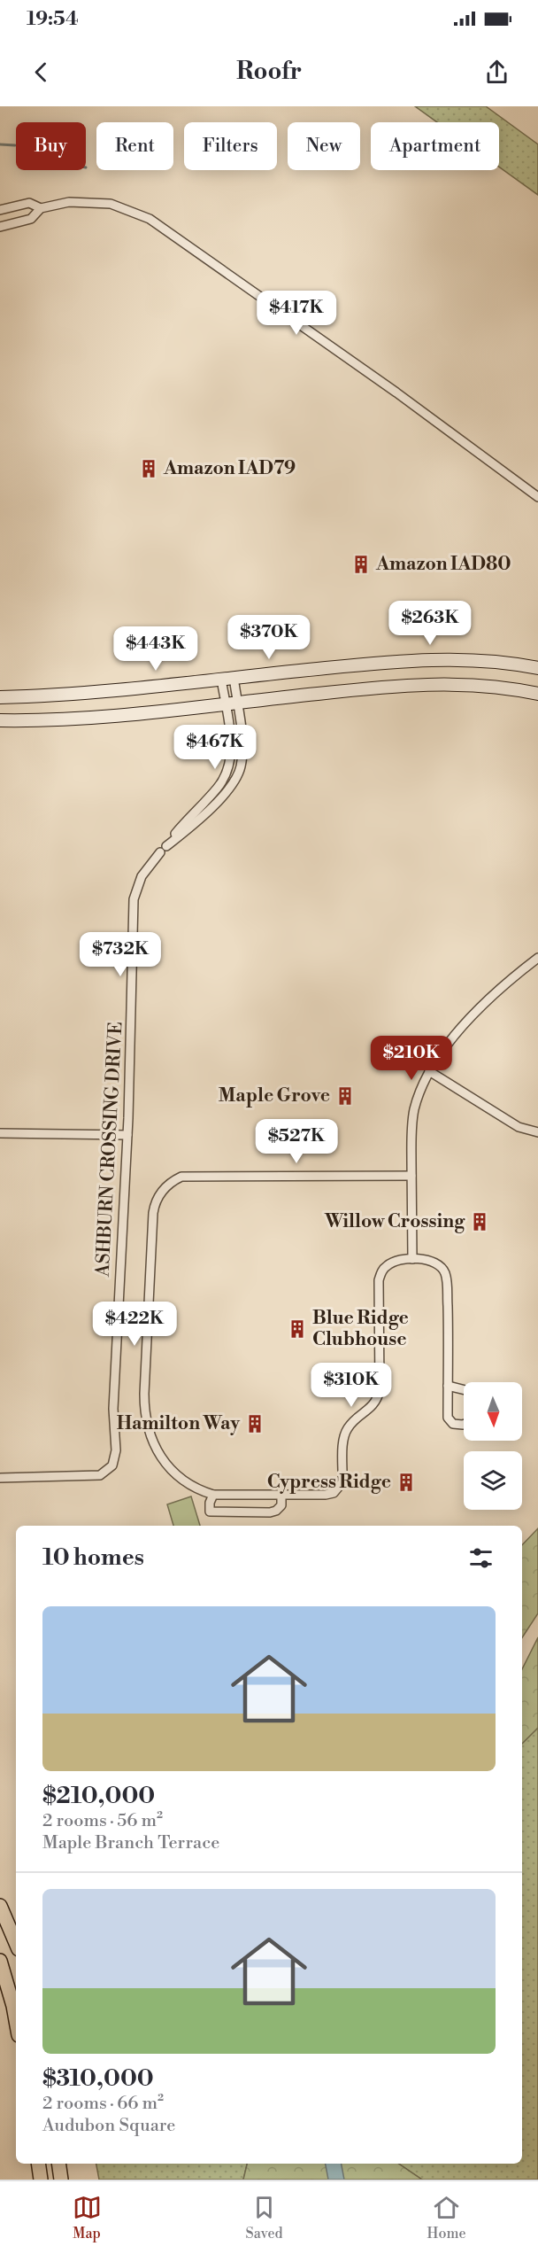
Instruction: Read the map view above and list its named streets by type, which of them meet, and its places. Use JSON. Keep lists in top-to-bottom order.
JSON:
{
  "streets": {
    "street": ["ASHBURN CROSSING DRIVE"]
  },
  "places": {
    "building": [
      "Amazon IAD79",
      "Amazon IAD80",
      "Maple Grove",
      "Willow Crossing",
      "Blue Ridge Clubhouse",
      "Hamilton Way",
      "Cypress Ridge"
    ]
  },
  "north": "bottom",
  "page": {
    "status": "19:54",
    "header": "Roofr",
    "chip": [
      "Buy",
      "Rent",
      "Filters",
      "New",
      "Apartment"
    ],
    "price": [
      "$417K",
      "$263K",
      "$370K",
      "$443K",
      "$467K",
      "$732K",
      "$210K",
      "$527K",
      "$422K",
      "$310K"
    ],
    "heading": "10 homes",
    "list": [
      {
        "name": "$210,000",
        "note": "2 rooms · 56 m² · Maple Branch Terrace"
      },
      {
        "name": "$310,000",
        "note": "2 rooms · 66 m² · Audubon Square"
      }
    ],
    "tabs": ["Map", "Saved", "Home"]
  }
}
